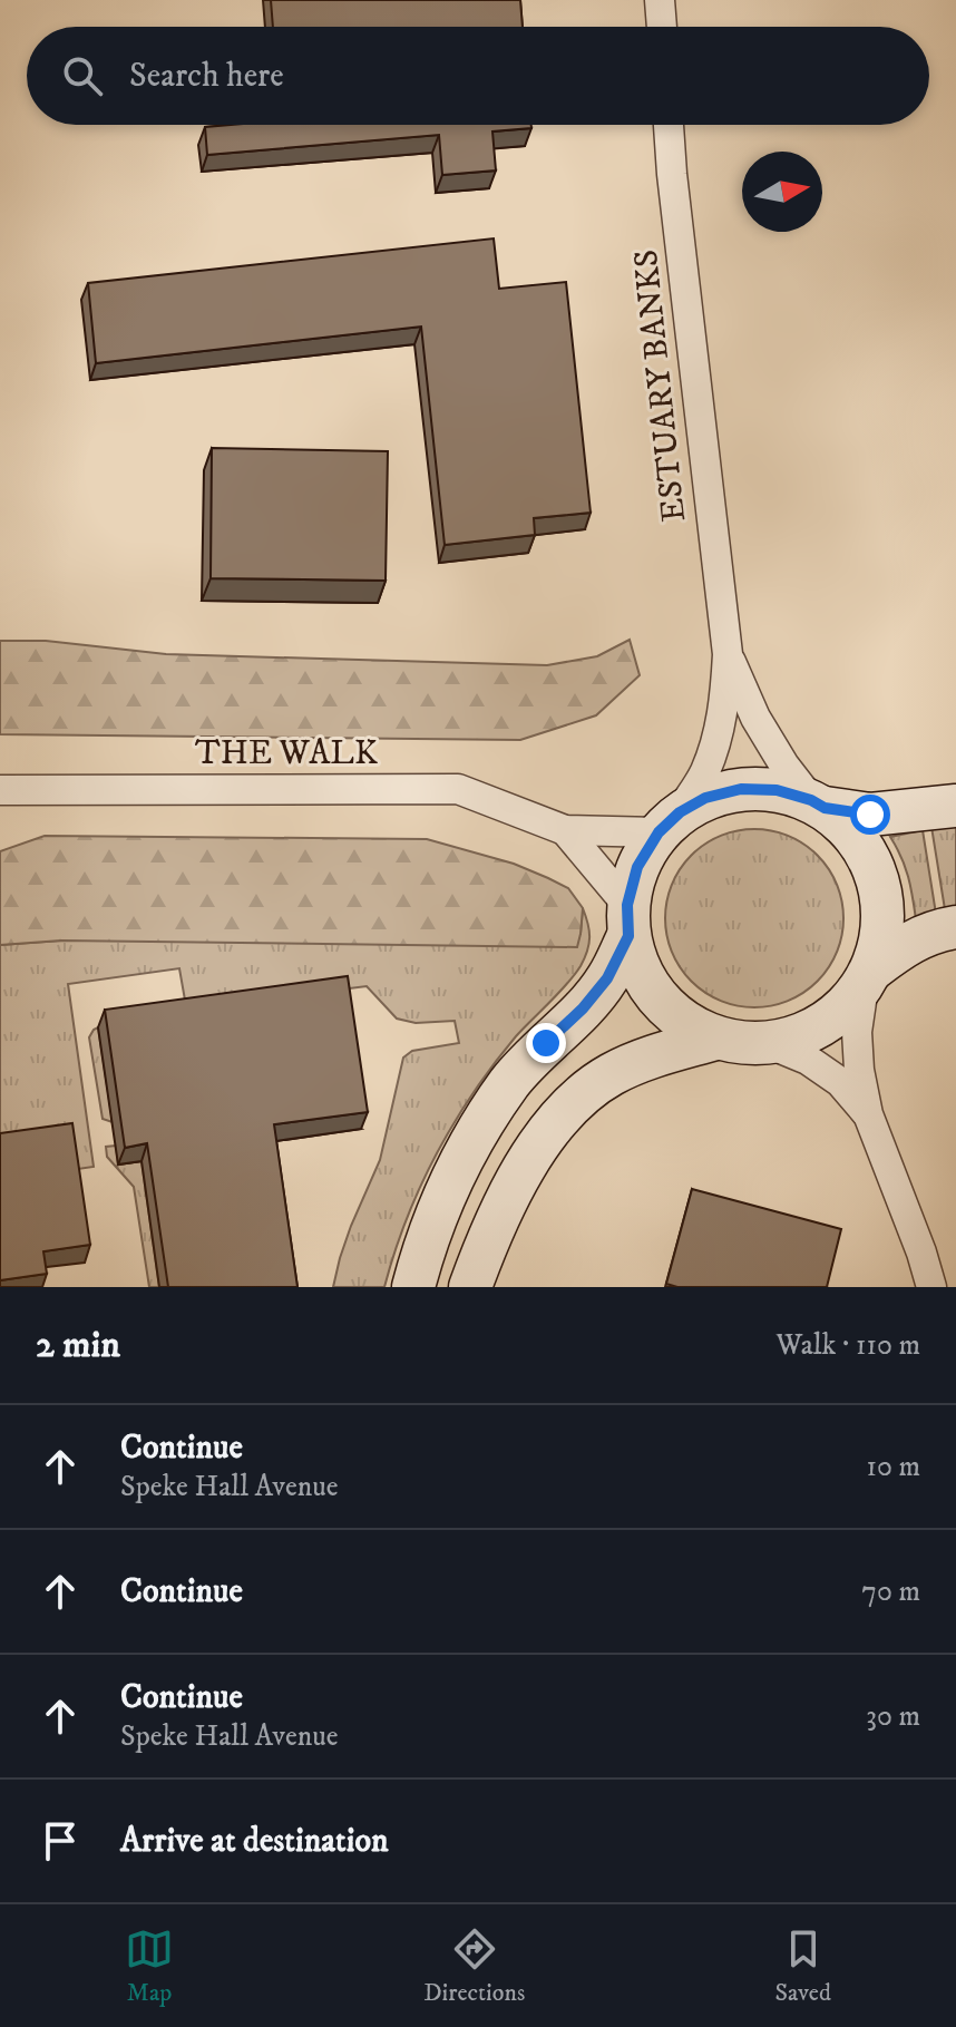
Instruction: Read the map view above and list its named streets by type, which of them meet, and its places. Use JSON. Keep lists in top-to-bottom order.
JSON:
{
  "streets": {
    "street": ["ESTUARY BANKS", "THE WALK"]
  },
  "crossings": [
    ["ESTUARY BANKS", "THE WALK"]
  ],
  "north": "right",
  "page": {
    "search": "Search here",
    "heading": ["2 min", "Walk · 110 m"],
    "list": [
      ["Continue", "Speke Hall Avenue", "10 m"],
      ["Continue", "70 m"],
      ["Continue", "Speke Hall Avenue", "30 m"],
      "Arrive at destination"
    ],
    "nav": ["Map", "Directions", "Saved"]
  }
}
